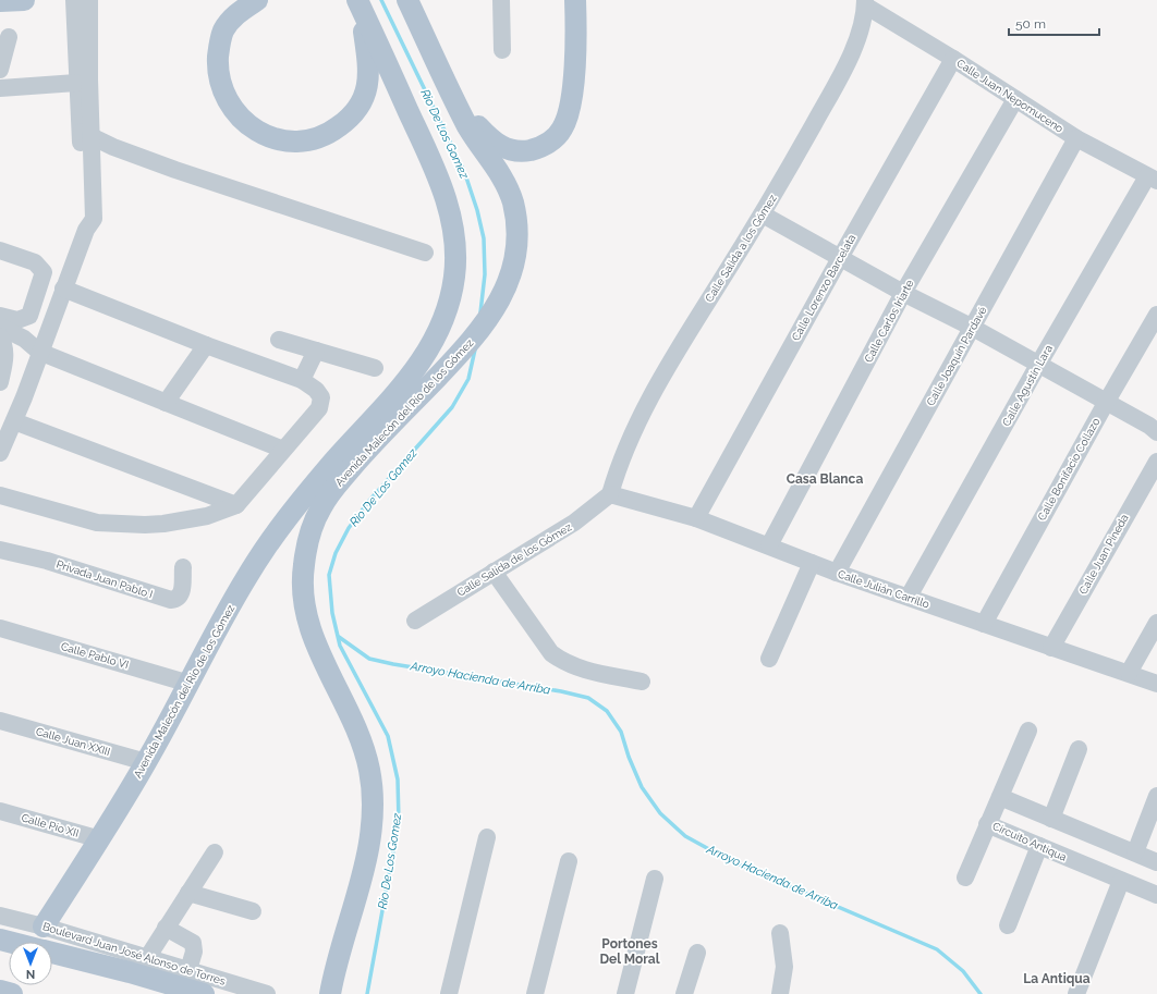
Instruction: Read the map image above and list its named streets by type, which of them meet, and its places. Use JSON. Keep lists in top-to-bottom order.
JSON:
{
  "streets": {
    "main road": ["Avenida Malecón del Río de los Gómez", "Boulevard Juan José Alonso de Torres"],
    "street": [
      "Calle Juan Nepomuceno",
      "Calle Salida a los Gómez",
      "Calle Lorenzo Barcelata",
      "Calle Carlos Iriarte",
      "Calle Joaquín Pardavé",
      "Calle Agustín Lara",
      "Calle Bonifacio Collazo",
      "Calle Juan Pineda",
      "Calle Salida de los Gómez",
      "Privada Juan Pablo I",
      "Calle Julián Carrillo",
      "Calle Pablo VI",
      "Calle Juan XXIII",
      "Calle Pío XII",
      "Circuito Antiqua"
    ]
  },
  "crossings": [
    ["Calle Juan Nepomuceno", "Calle Salida a los Gómez"],
    ["Calle Juan Nepomuceno", "Calle Lorenzo Barcelata"],
    ["Calle Juan Nepomuceno", "Calle Carlos Iriarte"],
    ["Calle Juan Nepomuceno", "Calle Joaquín Pardavé"],
    ["Calle Juan Nepomuceno", "Calle Agustín Lara"],
    ["Calle Salida a los Gómez", "Calle Salida de los Gómez"],
    ["Calle Salida a los Gómez", "Calle Julián Carrillo"],
    ["Calle Lorenzo Barcelata", "Calle Julián Carrillo"],
    ["Calle Carlos Iriarte", "Calle Julián Carrillo"],
    ["Calle Joaquín Pardavé", "Calle Julián Carrillo"],
    ["Calle Agustín Lara", "Calle Julián Carrillo"],
    ["Avenida Malecón del Río de los Gómez", "Calle Pablo VI"],
    ["Avenida Malecón del Río de los Gómez", "Calle Juan XXIII"],
    ["Avenida Malecón del Río de los Gómez", "Calle Pío XII"],
    ["Avenida Malecón del Río de los Gómez", "Boulevard Juan José Alonso de Torres"],
    ["Calle Bonifacio Collazo", "Calle Julián Carrillo"],
    ["Calle Juan Pineda", "Calle Julián Carrillo"],
    ["Calle Salida de los Gómez", "Calle Julián Carrillo"]
  ],
  "districts": ["Casa Blanca", "Portones Del Moral", "La Antiqua"],
  "water": ["Rio De Los Gomez", "Arroyo Hacienda de Arriba"],
  "scale_bar": "50 m",
  "north": "bottom"
}
